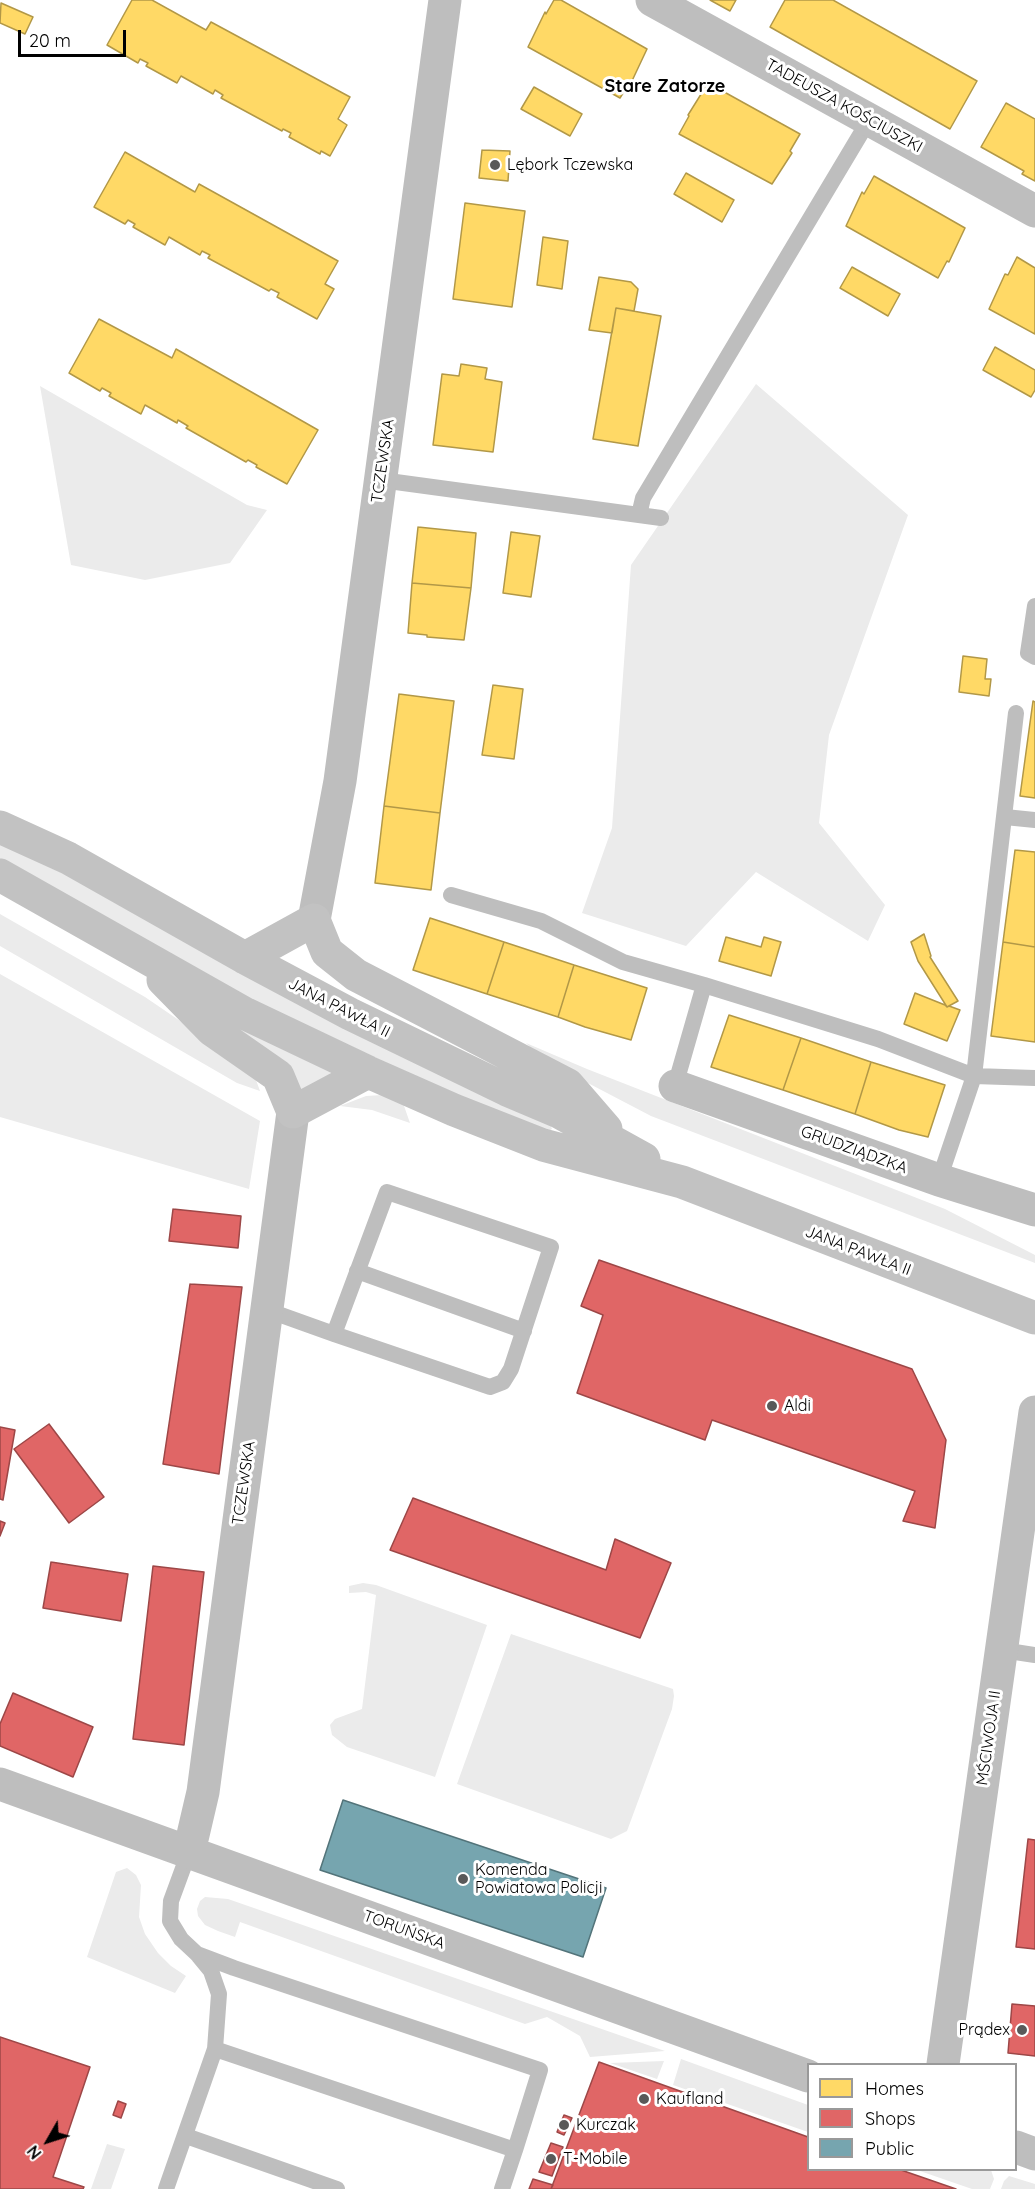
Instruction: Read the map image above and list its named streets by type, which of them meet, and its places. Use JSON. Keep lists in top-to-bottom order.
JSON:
{
  "streets": {
    "main road": ["JANA PAWŁA II"],
    "street": [
      "TADEUSZA KOŚCIUSZKI",
      "TCZEWSKA",
      "GRUDZIĄDZKA",
      "MŚCIWOJA II",
      "TORUŃSKA"
    ]
  },
  "crossings": [
    ["TCZEWSKA", "TORUŃSKA"]
  ],
  "districts": ["Stare Zatorze"],
  "places": [
    "Lębork Tczewska",
    "Aldi",
    "Komenda Powiatowa Policji",
    "Prądex",
    "Kaufland",
    "Kurczak",
    "T-Mobile"
  ],
  "legend": ["Homes", "Shops", "Public"],
  "scale_bar": "20 m",
  "north": "bottom left"
}
